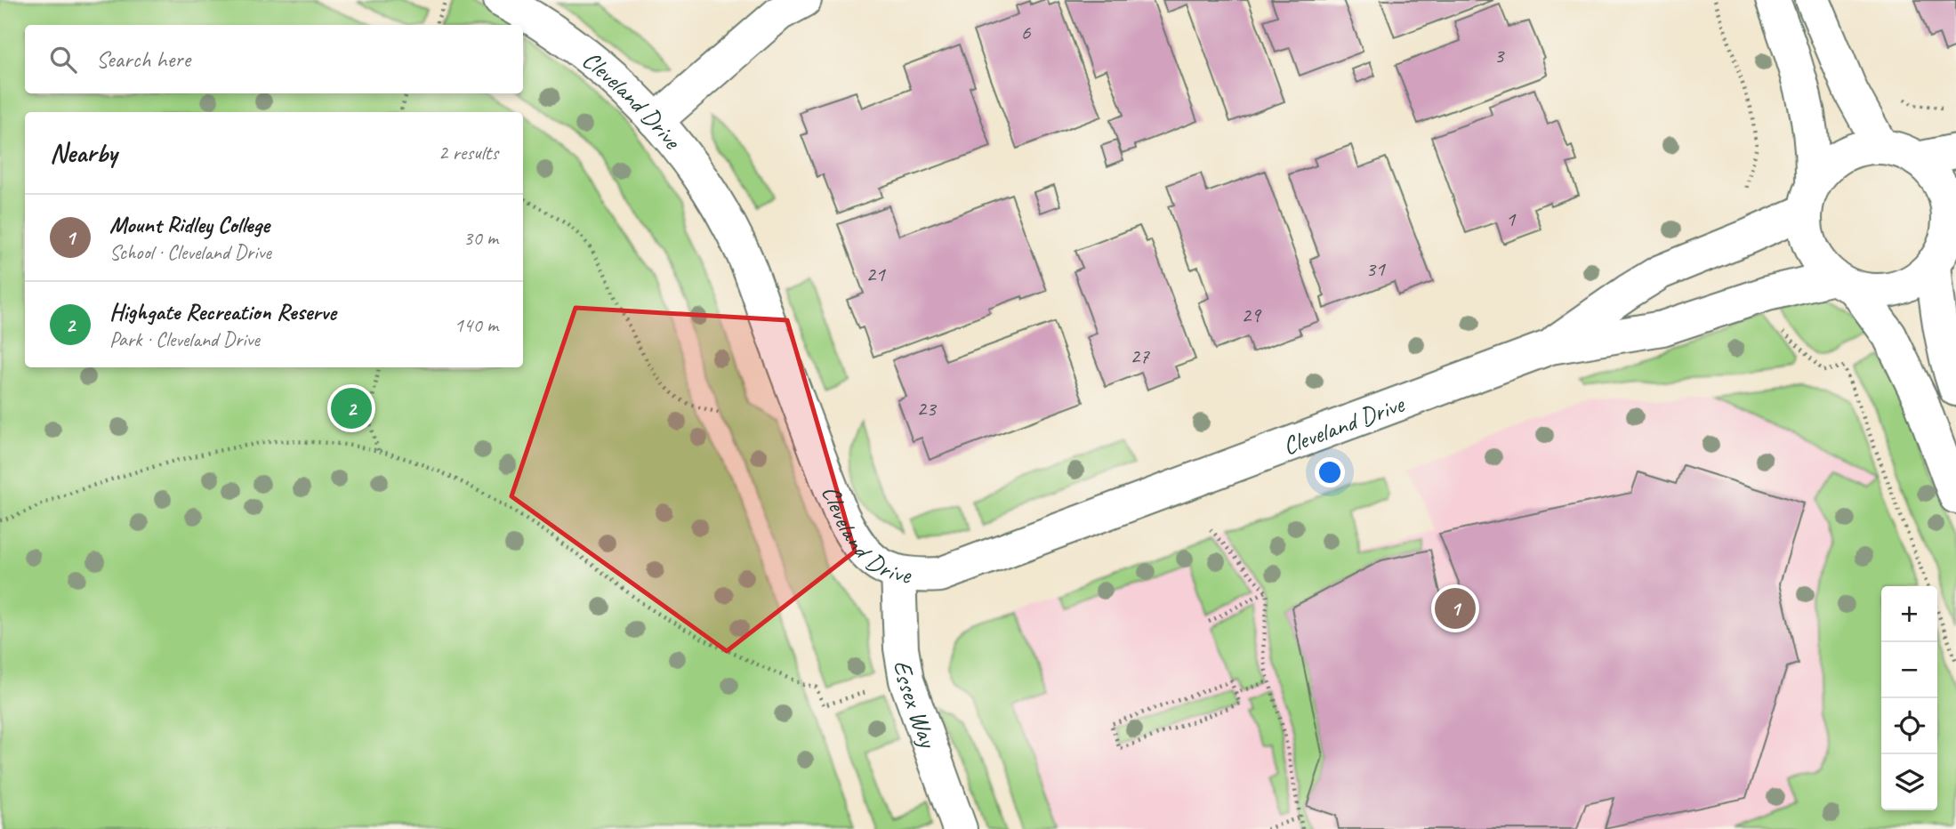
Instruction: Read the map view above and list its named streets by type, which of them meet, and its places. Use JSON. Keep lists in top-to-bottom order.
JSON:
{
  "streets": {
    "street": ["Cleveland Drive", "Essex Way"]
  },
  "crossings": [
    ["Cleveland Drive", "Essex Way"]
  ],
  "house_numbers": [
    "6",
    "3",
    "1",
    "31",
    "21",
    "29",
    "27",
    "23"
  ],
  "page": {
    "search": "Search here",
    "heading": ["Nearby", "2 results"],
    "list": [
      {
        "mark": "1",
        "name": "Mount Ridley College",
        "note": "School · Cleveland Drive",
        "value": "30 m"
      },
      {
        "mark": "2",
        "name": "Highgate Recreation Reserve",
        "note": "Park · Cleveland Drive",
        "value": "140 m"
      }
    ],
    "pins": ["2", "1"],
    "map_buttons": ["+", "−"]
  }
}
